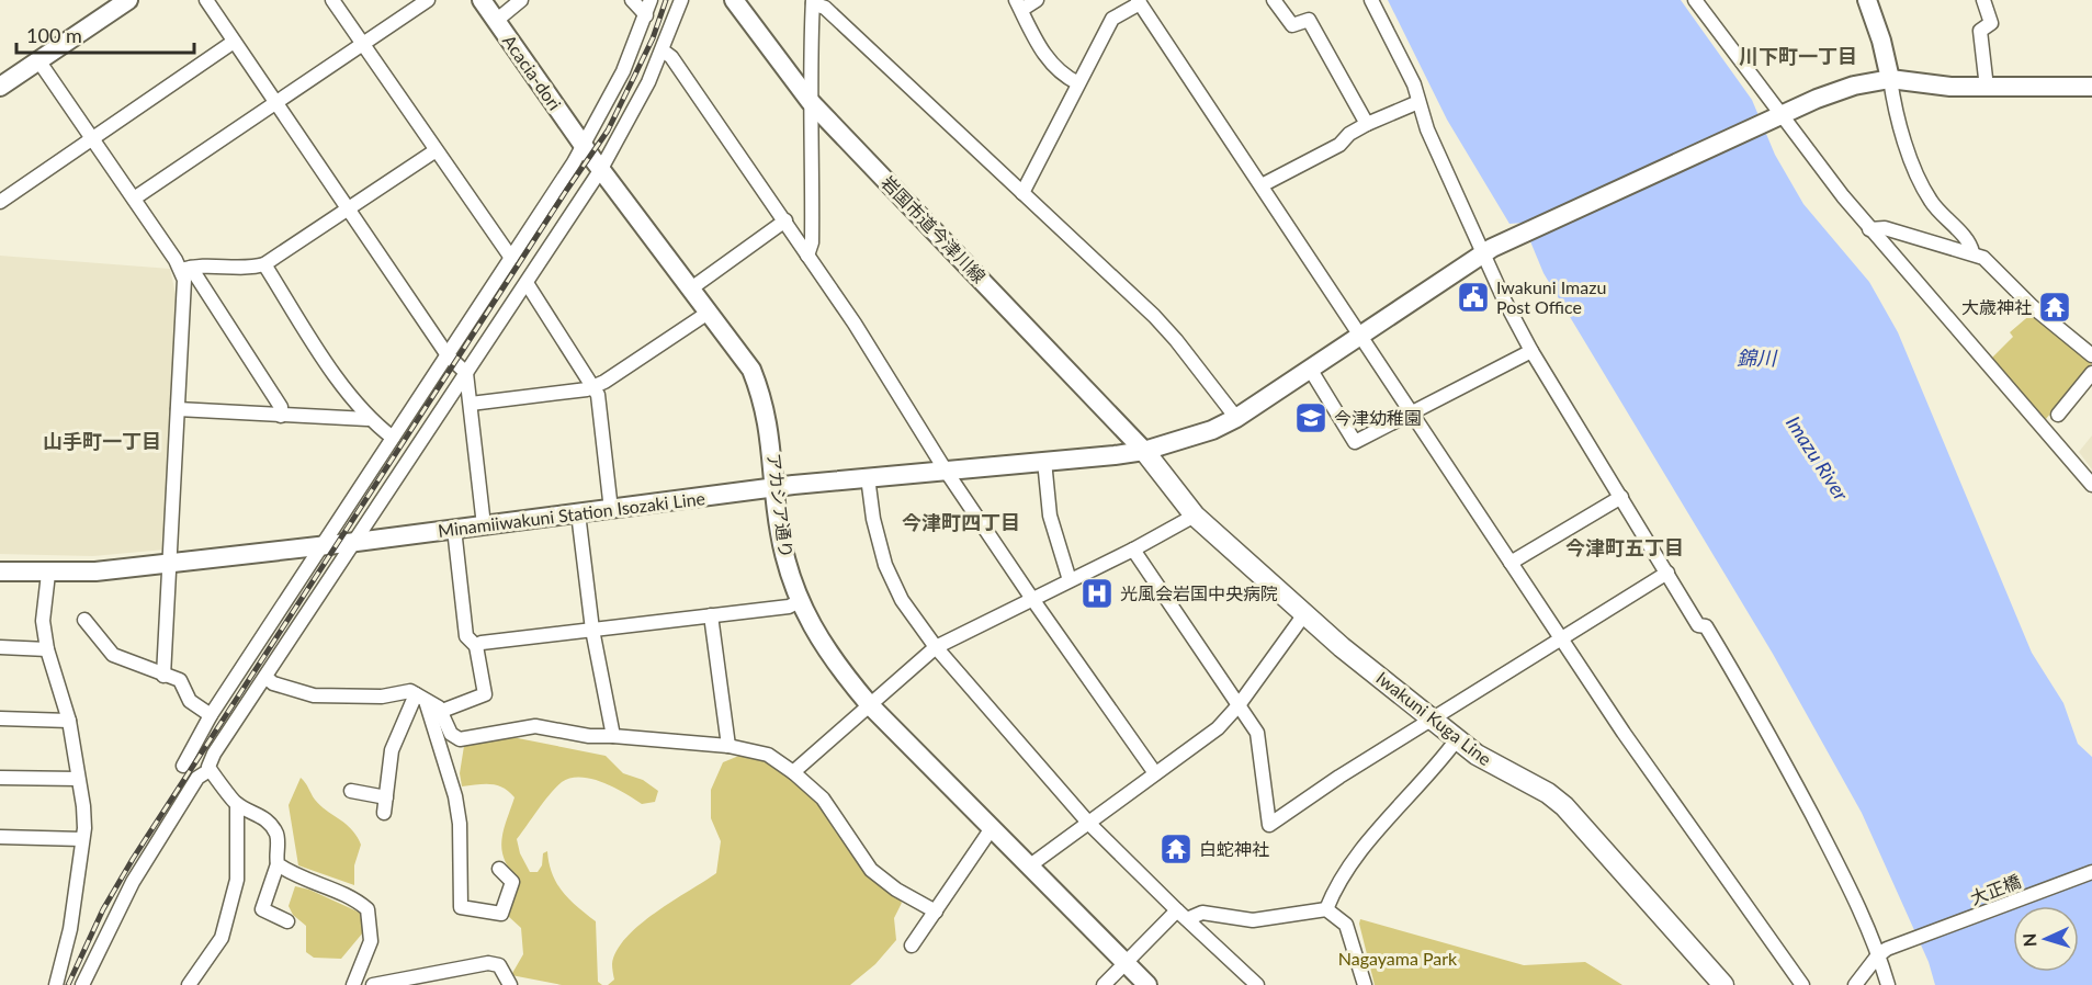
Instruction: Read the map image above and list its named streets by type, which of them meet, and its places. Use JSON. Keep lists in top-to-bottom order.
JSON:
{
  "streets": {
    "main road": ["Iwakuni Kuga Line"],
    "street": [
      "Acacia-dori",
      "岩国市道今津川線",
      "アカシア通り",
      "Minamiiwakuni Station Isozaki Line",
      "大正橋"
    ]
  },
  "crossings": [
    ["Acacia-dori", "アカシア通り"],
    ["岩国市道今津川線", "Minamiiwakuni Station Isozaki Line"],
    ["岩国市道今津川線", "Iwakuni Kuga Line"],
    ["アカシア通り", "Minamiiwakuni Station Isozaki Line"],
    ["Minamiiwakuni Station Isozaki Line", "Iwakuni Kuga Line"]
  ],
  "districts": [
    "川下町一丁目",
    "山手町一丁目",
    "今津町四丁目",
    "今津町五丁目"
  ],
  "water": ["錦川", "Imazu River"],
  "parks": ["Nagayama Park"],
  "places": {
    "public building": ["Iwakuni Imazu Post Office"],
    "temple": ["大歳神社", "白蛇神社"],
    "school or university": ["今津幼稚園"],
    "hospital": ["光風会岩国中央病院"]
  },
  "scale_bar": "100 m",
  "north": "left"
}
